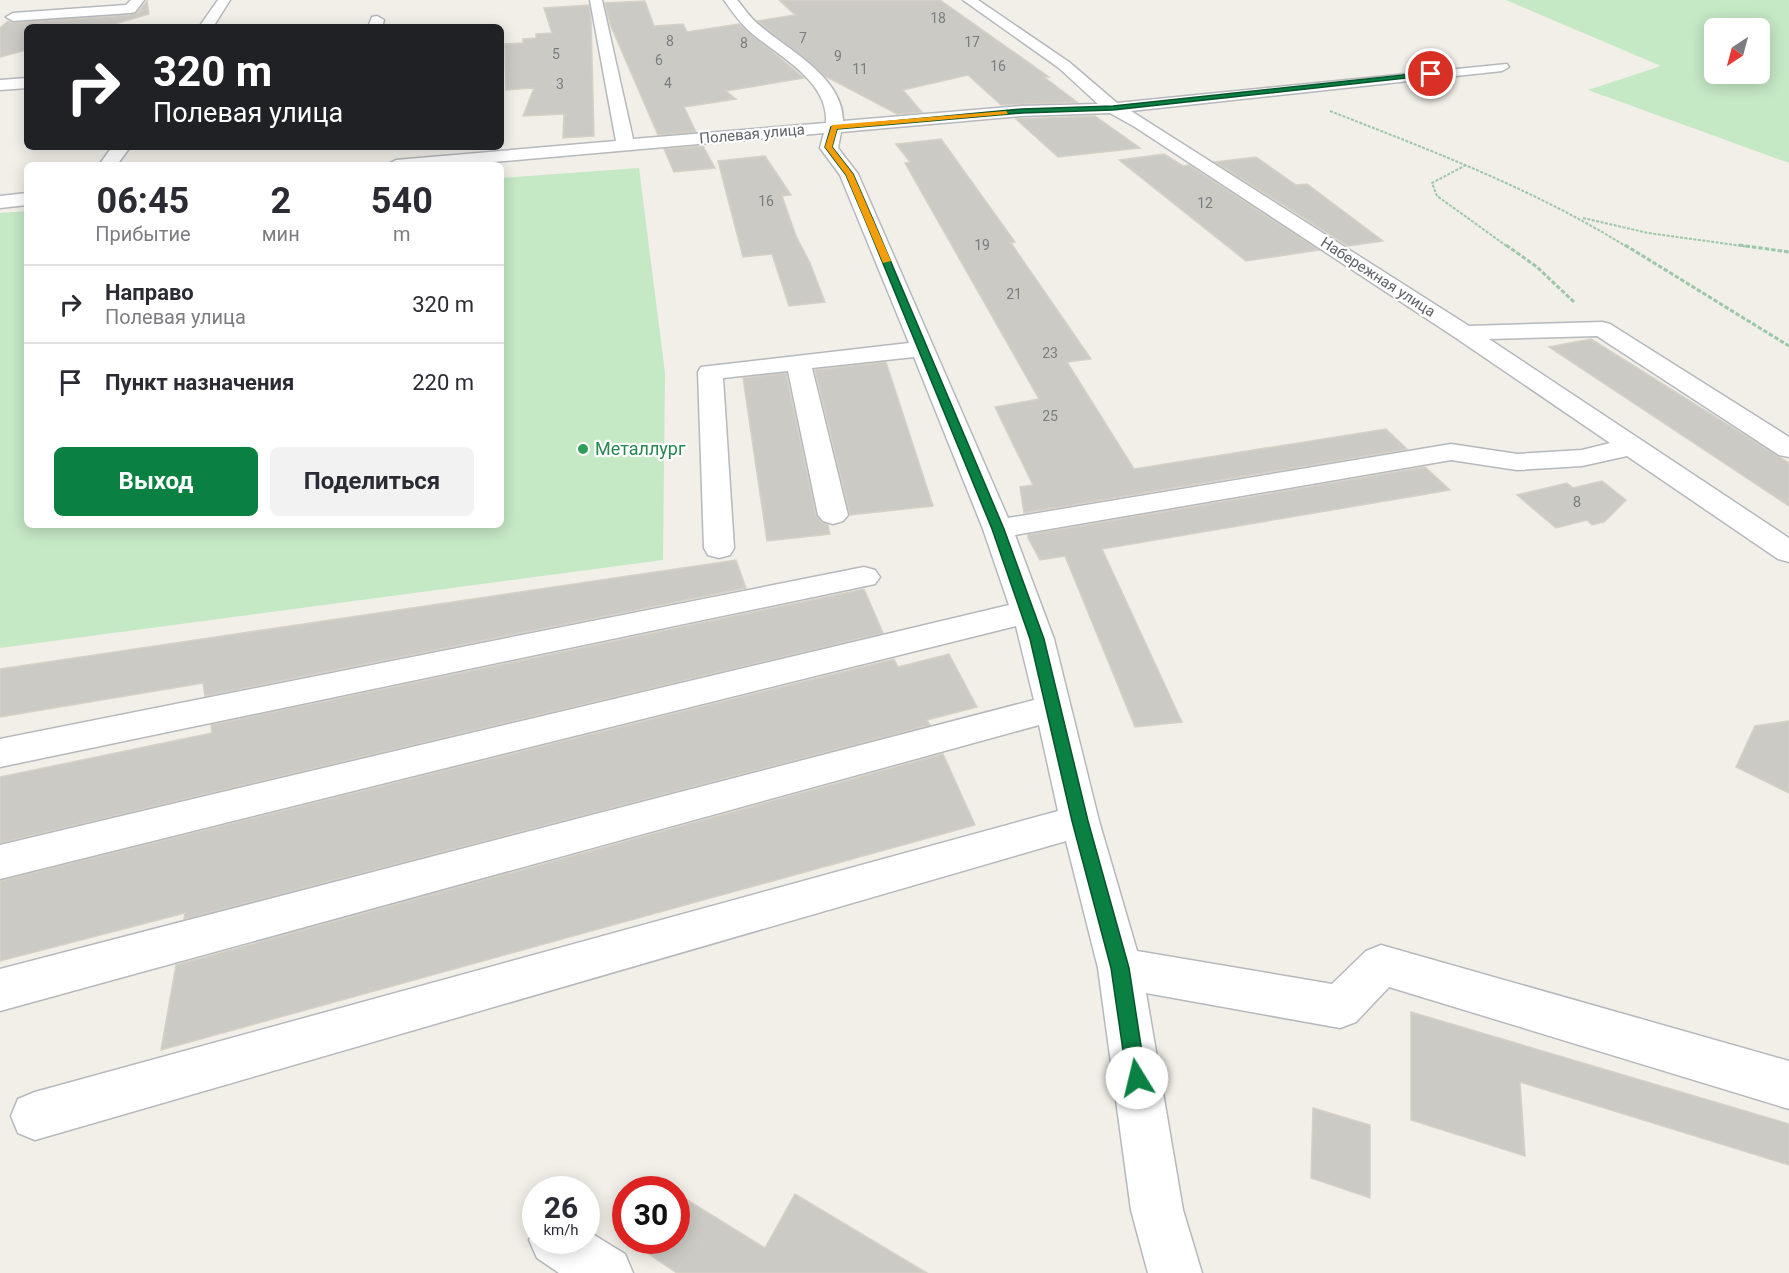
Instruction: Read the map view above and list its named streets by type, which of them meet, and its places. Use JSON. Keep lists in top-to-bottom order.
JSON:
{
  "streets": {
    "street": ["Полевая улица", "Набережная улица"]
  },
  "crossings": [
    ["Полевая улица", "Набережная улица"]
  ],
  "places": ["Металлург"],
  "house_numbers": [
    "18",
    "7",
    "8",
    "17",
    "8",
    "5",
    "9",
    "6",
    "16",
    "11",
    "4",
    "3",
    "16",
    "12",
    "19",
    "21",
    "23",
    "25",
    "8"
  ],
  "north": "bottom left",
  "page": {
    "turn": ["320 m", "Полевая улица"],
    "eta": [
      "06:45",
      "Прибытие",
      "2",
      "мин",
      "540",
      "m"
    ],
    "list": [
      {
        "name": "Направо",
        "note": "Полевая улица",
        "value": "320 m"
      },
      {
        "name": "Пункт назначения",
        "value": "220 m"
      }
    ],
    "buttons": ["Выход", "Поделиться"],
    "speed": "26 km/h",
    "limit": "30"
  }
}
